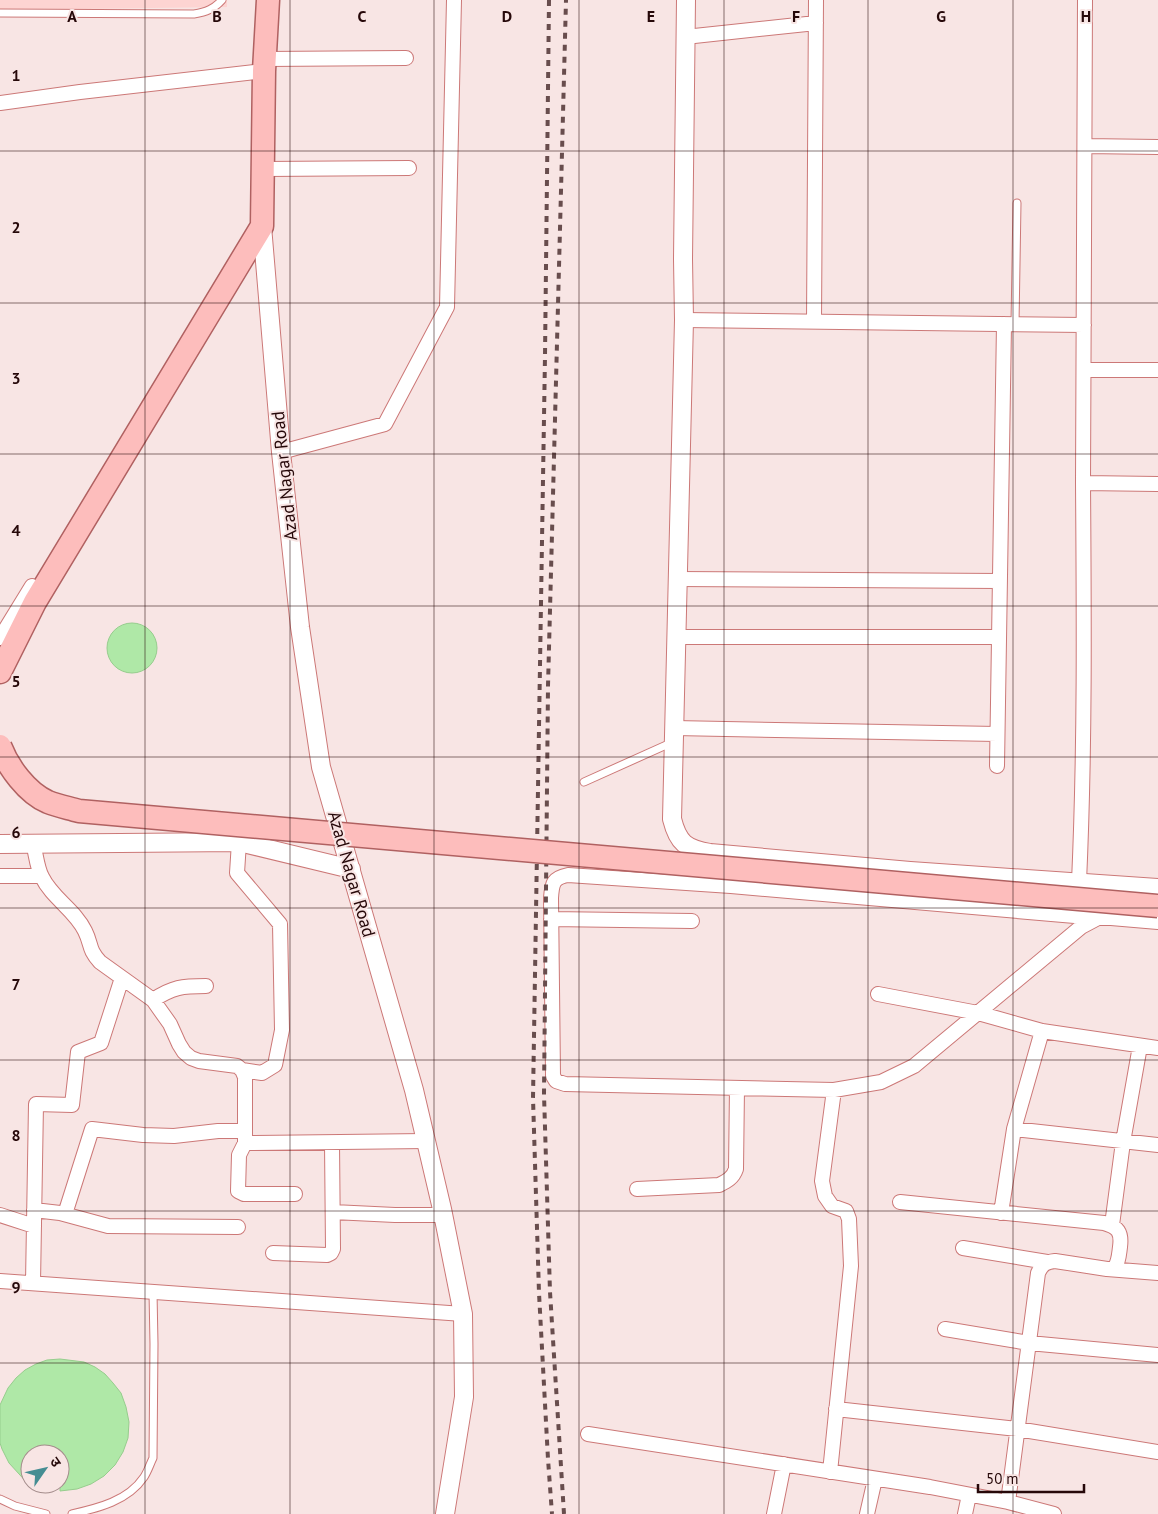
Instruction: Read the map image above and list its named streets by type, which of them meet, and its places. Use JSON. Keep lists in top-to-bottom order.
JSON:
{
  "streets": {
    "street": ["Azad Nagar Road"]
  },
  "scale_bar": "50 m",
  "north": "top right",
  "grid": {
    "columns": [
      "A",
      "B",
      "C",
      "D",
      "E",
      "F",
      "G",
      "H"
    ],
    "rows": [
      "1",
      "2",
      "3",
      "4",
      "5",
      "6",
      "7",
      "8",
      "9"
    ]
  }
}
